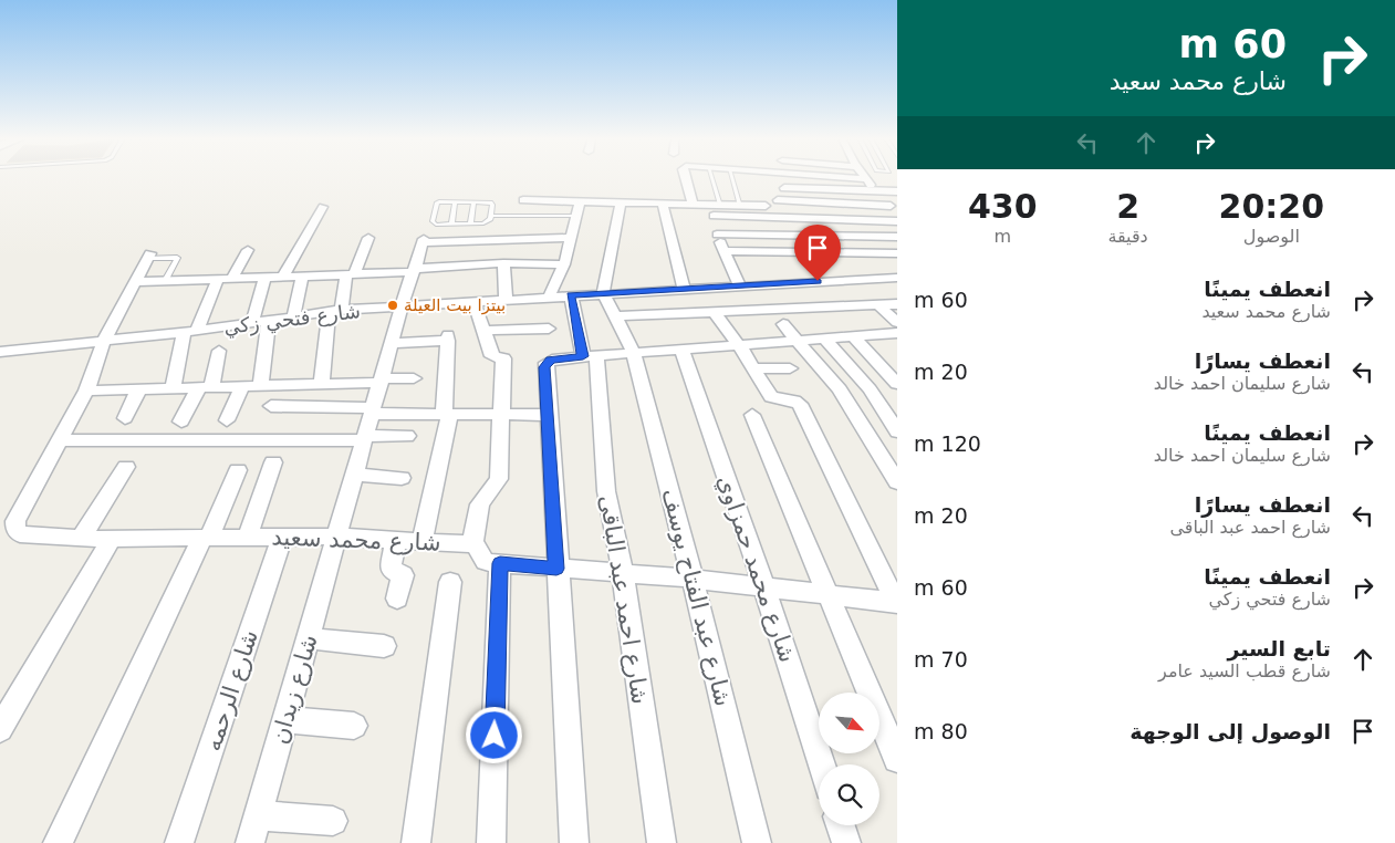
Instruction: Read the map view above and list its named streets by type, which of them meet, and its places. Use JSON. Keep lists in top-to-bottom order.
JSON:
{
  "streets": {
    "street": [
      "شارع فتحي زكي",
      "شارع محمد سعيد",
      "شارع محمد حمزاوي",
      "شارع عبد الفتاح يوسف",
      "شارع احمد عبد الباقى",
      "شارع زيدان",
      "شارع الرحمه"
    ]
  },
  "crossings": [
    ["شارع فتحي زكي", "شارع محمد سعيد"],
    ["شارع فتحي زكي", "شارع عبد الفتاح يوسف"],
    ["شارع فتحي زكي", "شارع احمد عبد الباقى"],
    ["شارع فتحي زكي", "شارع زيدان"],
    ["شارع محمد سعيد", "شارع زيدان"],
    ["شارع محمد سعيد", "شارع الرحمه"]
  ],
  "places": ["بيتزا بيت العيلة"],
  "north": "bottom right",
  "page": {
    "turn": ["60 m", "شارع محمد سعيد"],
    "eta": [
      "20:20",
      "الوصول",
      "2",
      "دقيقة",
      "430",
      "m"
    ],
    "list": [
      {
        "name": "انعطف يمينًا",
        "note": "شارع محمد سعيد",
        "value": "60 m"
      },
      {
        "name": "انعطف يسارًا",
        "note": "شارع سليمان احمد خالد",
        "value": "20 m"
      },
      {
        "name": "انعطف يمينًا",
        "note": "شارع سليمان احمد خالد",
        "value": "120 m"
      },
      {
        "name": "انعطف يسارًا",
        "note": "شارع احمد عبد الباقى",
        "value": "20 m"
      },
      {
        "name": "انعطف يمينًا",
        "note": "شارع فتحي زكي",
        "value": "60 m"
      },
      {
        "name": "تابع السير",
        "note": "شارع قطب السيد عامر",
        "value": "70 m"
      },
      {
        "name": "الوصول إلى الوجهة",
        "value": "80 m"
      }
    ]
  }
}
